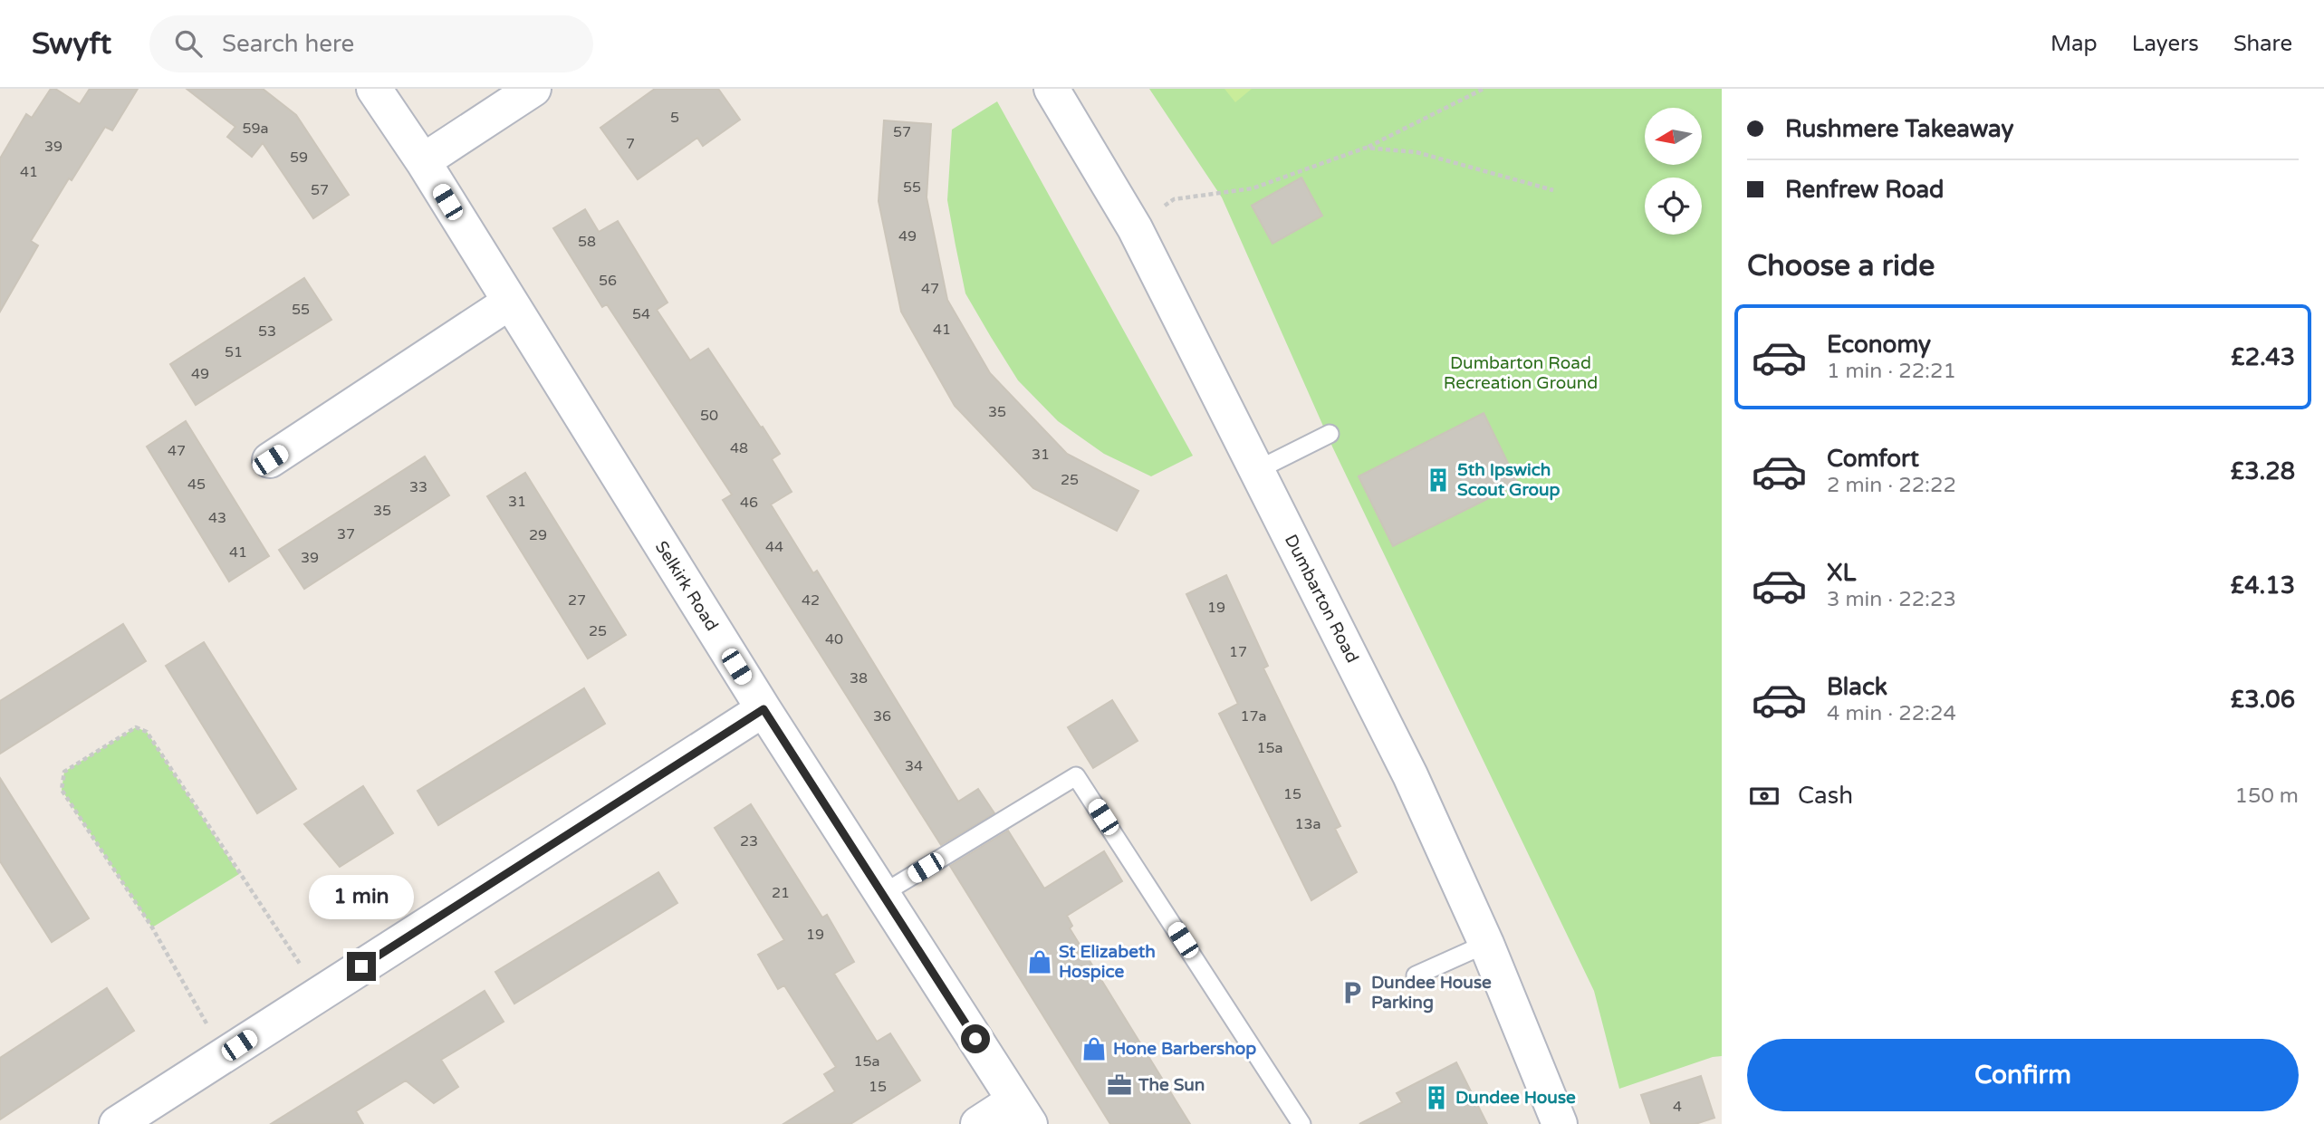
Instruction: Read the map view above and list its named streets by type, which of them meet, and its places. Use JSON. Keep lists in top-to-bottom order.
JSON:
{
  "streets": {
    "street": ["Selkirk Road", "Dumbarton Road"]
  },
  "parks": ["Dumbarton Road Recreation Ground"],
  "places": {
    "building": ["5th Ipswich Scout Group", "Dundee House"],
    "shop": ["St Elizabeth Hospice", "Hone Barbershop"],
    "parking": ["Dundee House Parking"],
    "office": ["The Sun"]
  },
  "house_numbers": [
    "5",
    "59a",
    "57",
    "7",
    "39",
    "59",
    "41",
    "55",
    "57",
    "49",
    "58",
    "56",
    "47",
    "55",
    "54",
    "41",
    "53",
    "51",
    "49",
    "35",
    "50",
    "48",
    "47",
    "31",
    "25",
    "45",
    "33",
    "31",
    "46",
    "35",
    "43",
    "37",
    "29",
    "44",
    "41",
    "39",
    "27",
    "42",
    "19",
    "25",
    "40",
    "17",
    "38",
    "36",
    "17a",
    "15a",
    "34",
    "15",
    "13a",
    "23",
    "21",
    "19",
    "15a",
    "15",
    "4"
  ],
  "north": "left",
  "page": {
    "header": "Swyft",
    "search": "Search here",
    "nav": ["Map", "Layers", "Share"],
    "banner": ["Rushmere Takeaway", "Renfrew Road"],
    "heading": "Choose a ride",
    "list": [
      {
        "name": "Economy",
        "note": "1 min · 22:21",
        "value": "£2.43"
      },
      {
        "name": "Comfort",
        "note": "2 min · 22:22",
        "value": "£3.28"
      },
      {
        "name": "XL",
        "note": "3 min · 22:23",
        "value": "£4.13"
      },
      {
        "name": "Black",
        "note": "4 min · 22:24",
        "value": "£3.06"
      }
    ],
    "pay": ["Cash", "150 m"],
    "bubble": "1 min",
    "buttons": "Confirm"
  }
}
